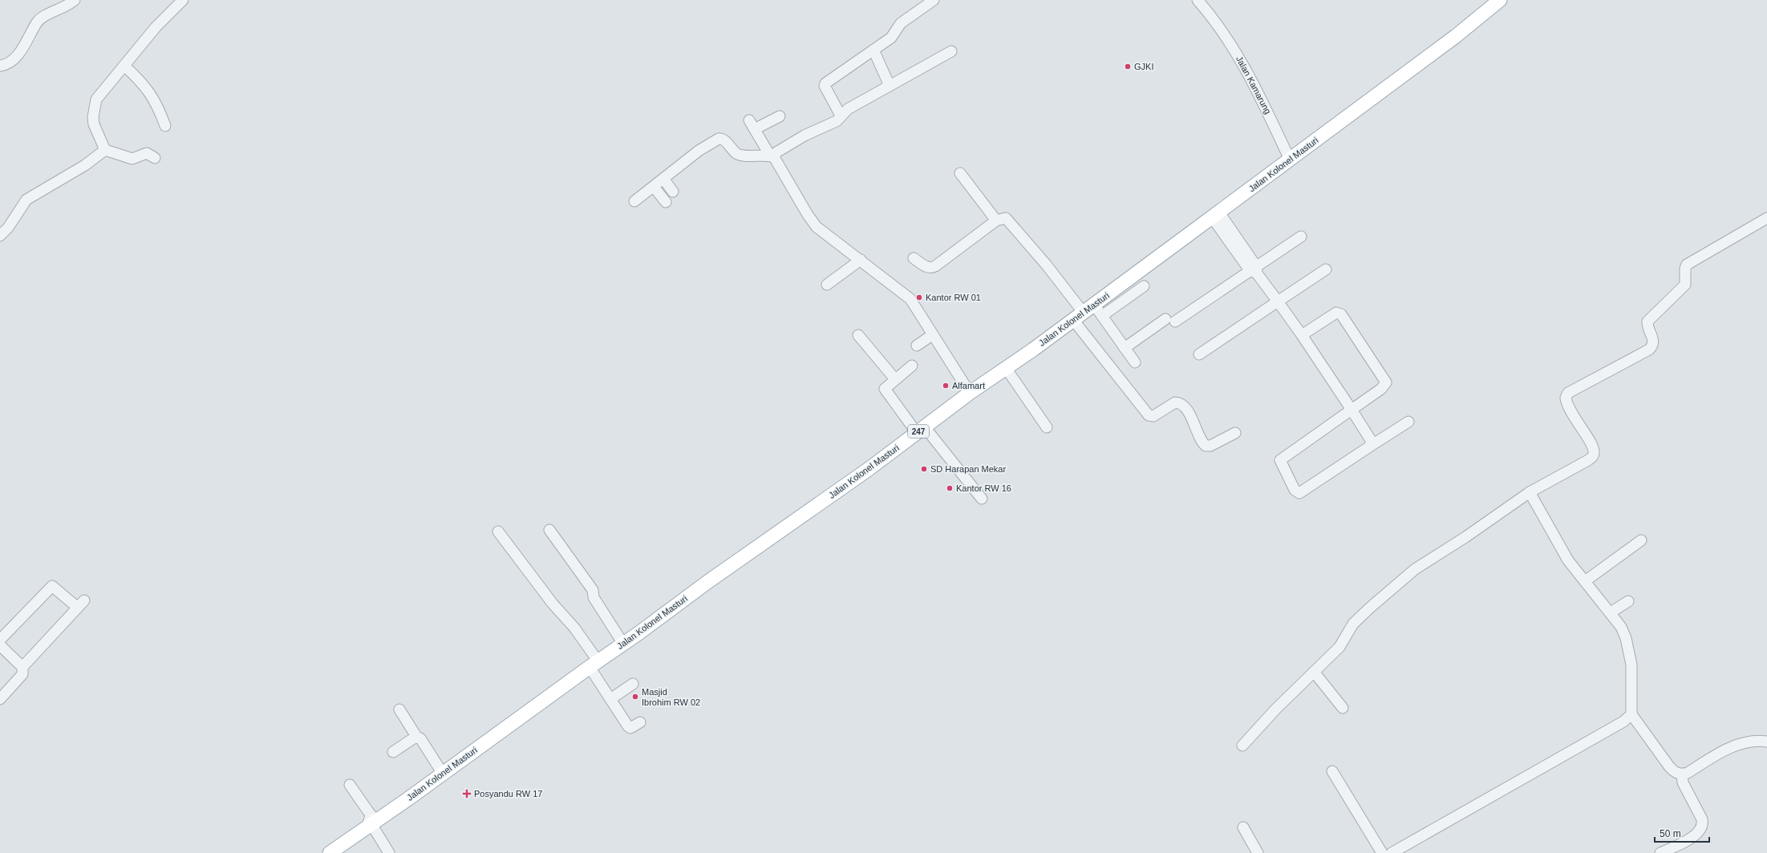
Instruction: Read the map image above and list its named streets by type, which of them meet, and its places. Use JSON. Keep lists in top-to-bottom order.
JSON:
{
  "streets": {
    "main road": ["Jalan Kolonel Masturi", "247"],
    "street": ["Jalan Kamarung"]
  },
  "crossings": [
    ["Jalan Kamarung", "Jalan Kolonel Masturi"]
  ],
  "places": {
    "other": [
      "GJKI",
      "Kantor RW 01",
      "Alfamart",
      "SD Harapan Mekar",
      "Kantor RW 16",
      "Masjid Ibrohim RW 02"
    ],
    "health": ["Posyandu RW 17"]
  },
  "scale_bar": "50 m"
}
